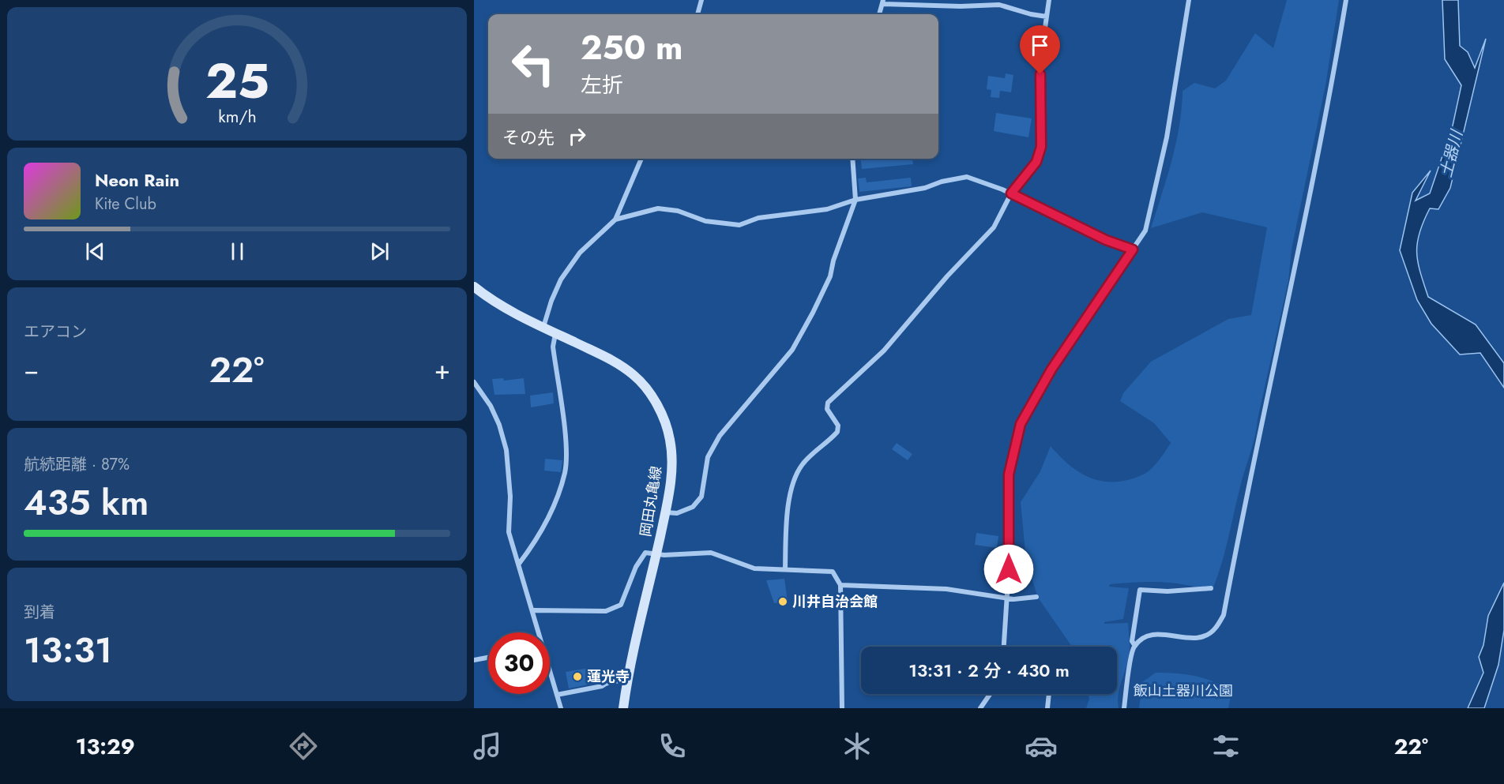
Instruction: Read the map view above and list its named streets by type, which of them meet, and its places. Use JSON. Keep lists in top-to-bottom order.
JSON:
{
  "streets": {
    "main road": ["岡田丸亀線"]
  },
  "water": ["土器川"],
  "parks": ["飯山土器川公園"],
  "places": ["川井自治会館", "蓮光寺"],
  "page": {
    "turn": ["250 m", "左折"],
    "then": "その先",
    "song": ["Neon Rain", "Kite Club"],
    "tile": [
      "エアコン",
      ["航続距離 · 87%", "435 km"],
      ["到着", "13:31"]
    ],
    "heat": ["−", "22°", "+"],
    "limit": "30",
    "trip": "13:31 · 2 分 · 430 m",
    "tabs": ["13:29", "22°"],
    "gauge": ["25", "km/h"]
  }
}
